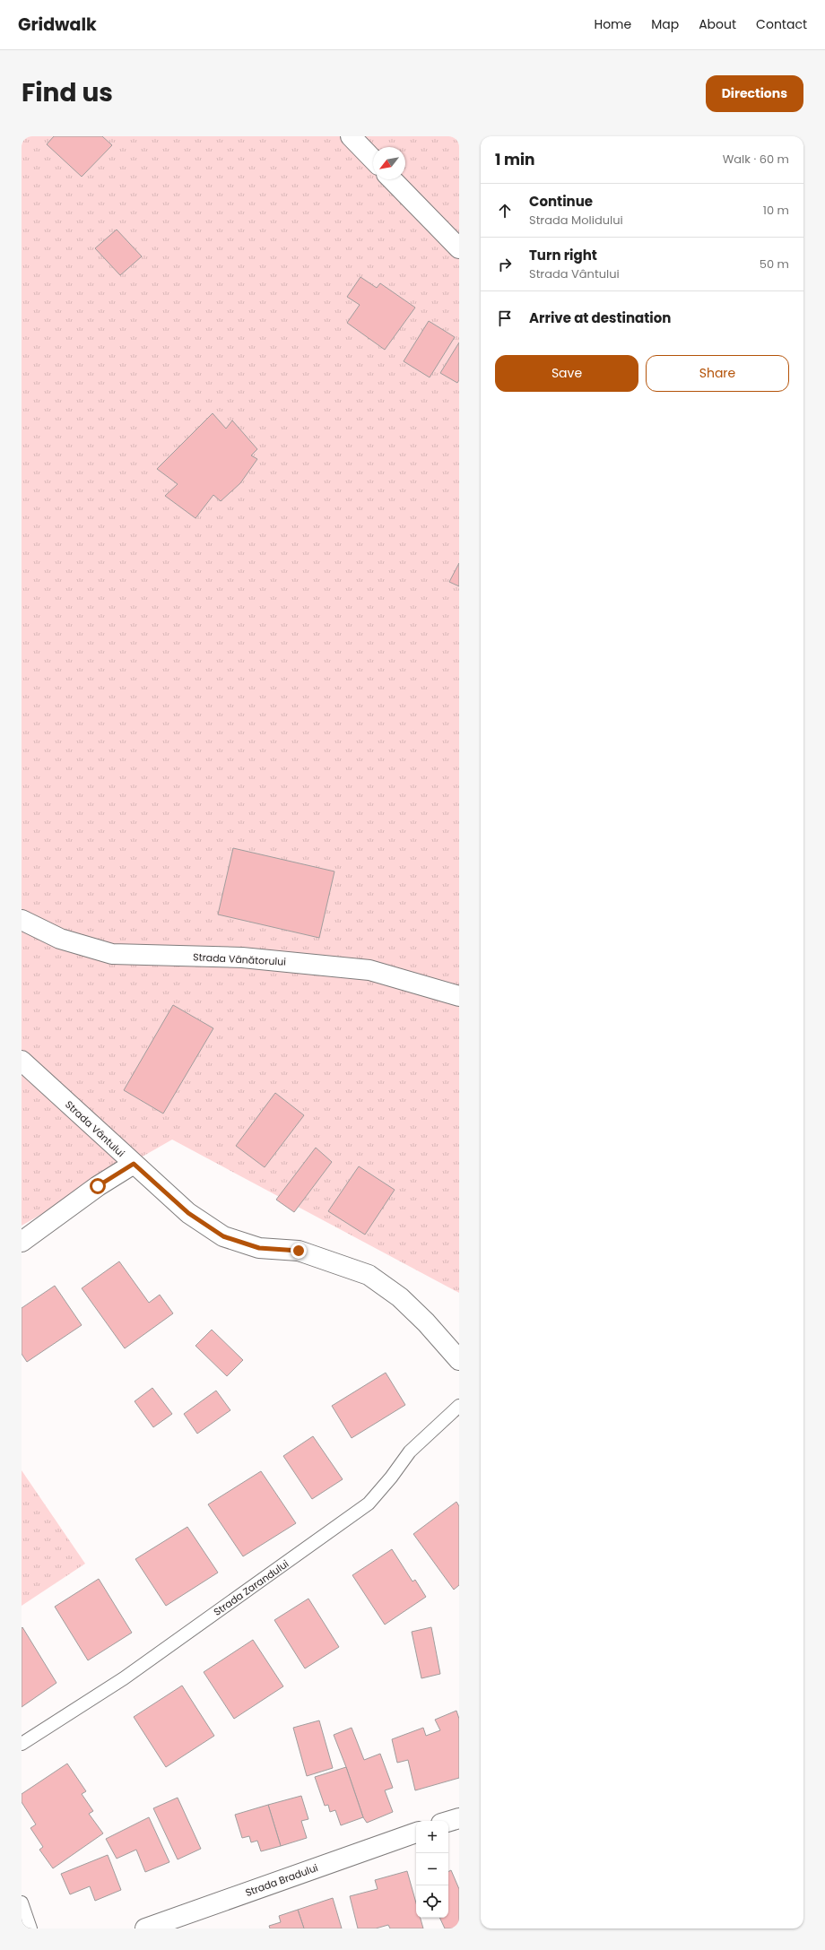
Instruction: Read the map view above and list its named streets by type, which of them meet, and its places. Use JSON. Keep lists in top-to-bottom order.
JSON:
{
  "streets": {
    "street": ["Strada Vânătorului", "Strada Vântului", "Strada Bradului"],
    "lane": ["Strada Zarandului"]
  },
  "north": "bottom left",
  "page": {
    "header": "Gridwalk",
    "nav": [
      "Home",
      "Map",
      "About",
      "Contact"
    ],
    "title": "Find us",
    "buttons": [
      "Directions",
      ["Save", "Share"]
    ],
    "heading": ["1 min", "Walk · 60 m"],
    "list": [
      ["Continue", "Strada Molidului", "10 m"],
      ["Turn right", "Strada Vântului", "50 m"],
      "Arrive at destination"
    ],
    "map_buttons": ["+", "−"]
  }
}
